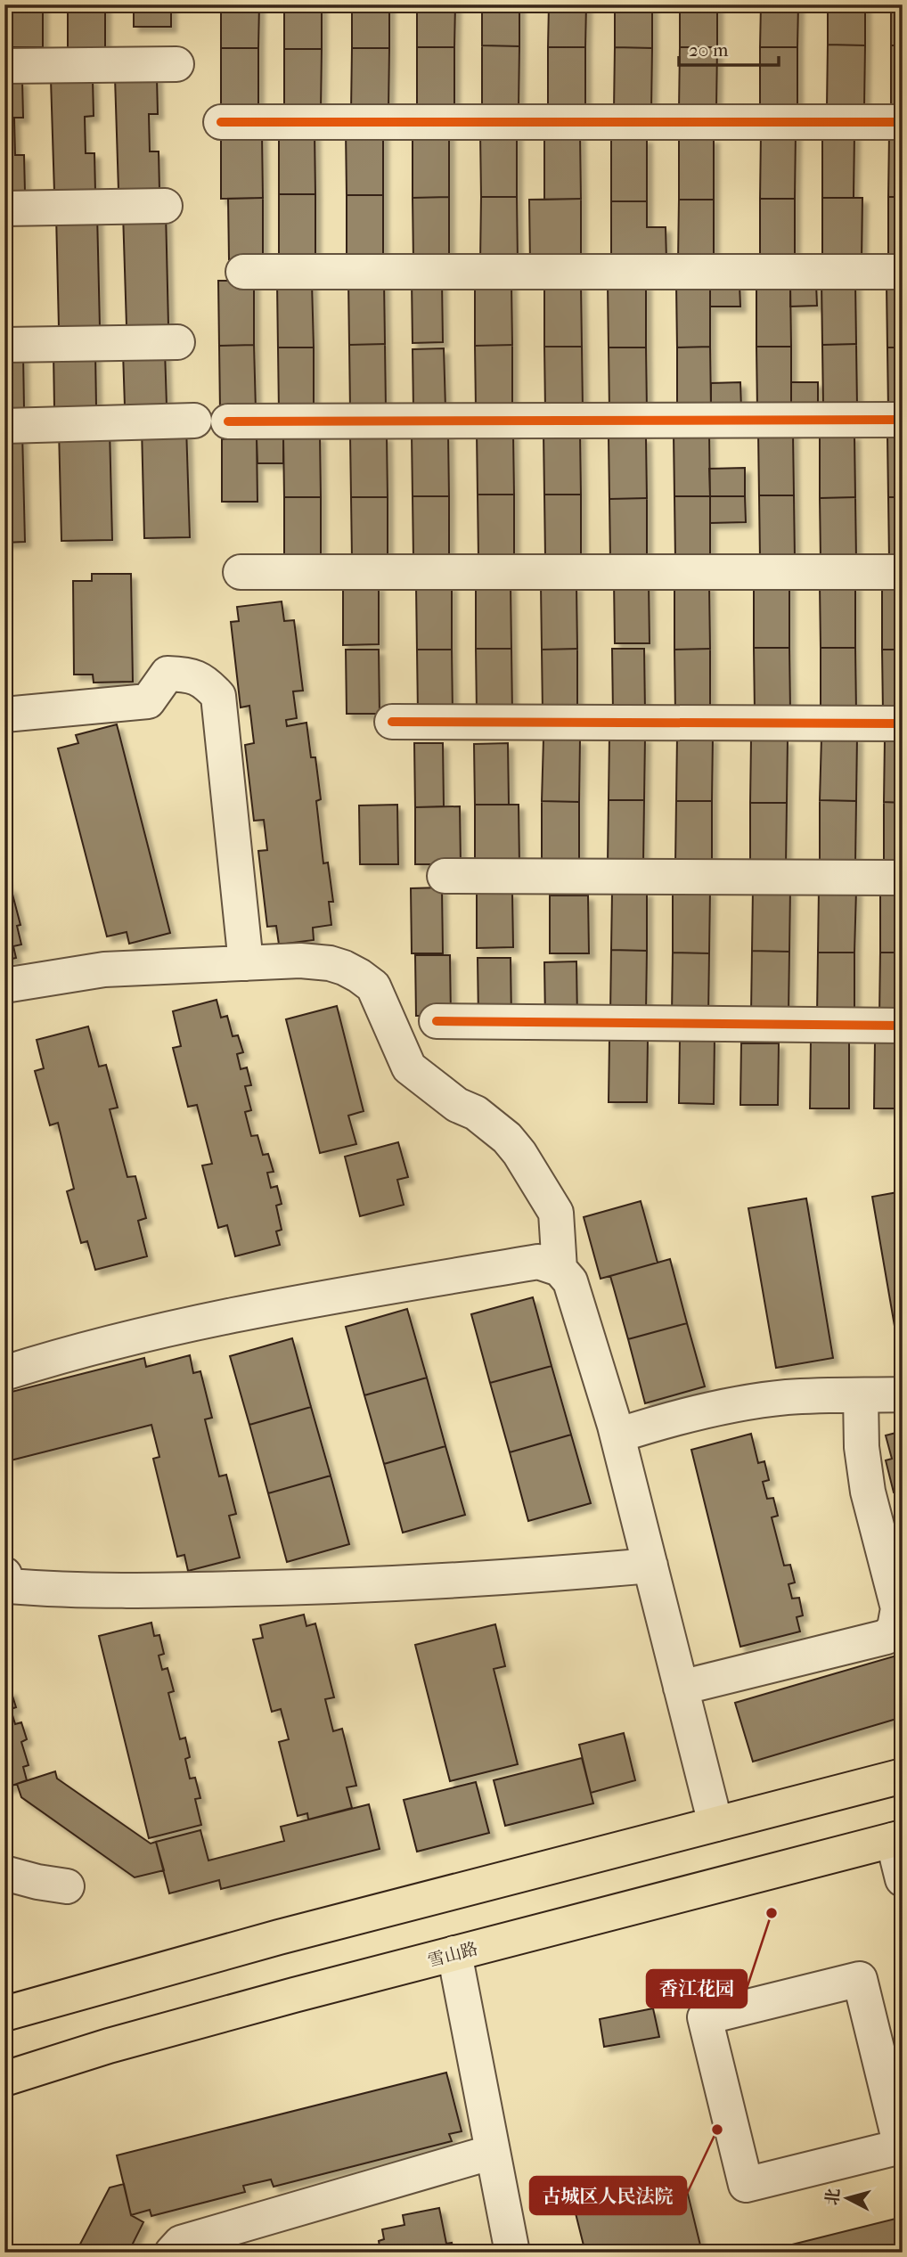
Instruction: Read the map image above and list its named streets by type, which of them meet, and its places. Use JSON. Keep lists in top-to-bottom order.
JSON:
{
  "streets": {
    "main road": ["雪山路"]
  },
  "places": ["香江花园", "古城区人民法院"],
  "scale_bar": "20 m",
  "north": "left"
}
